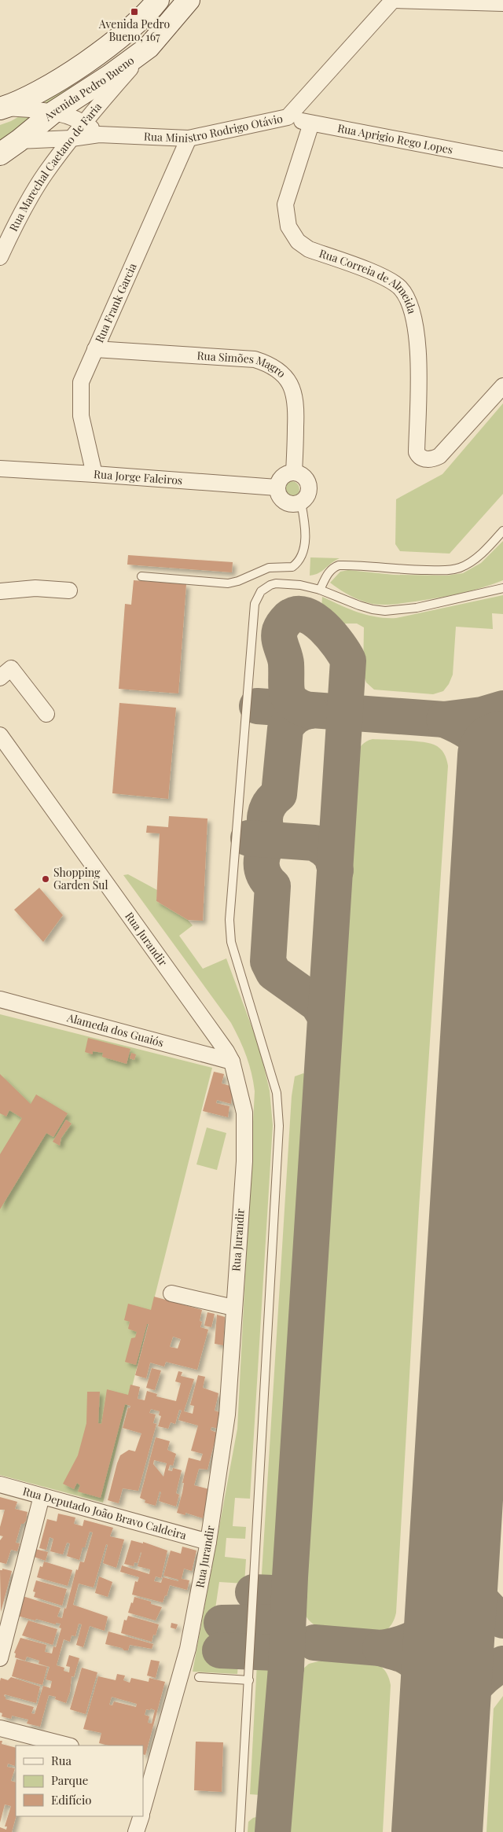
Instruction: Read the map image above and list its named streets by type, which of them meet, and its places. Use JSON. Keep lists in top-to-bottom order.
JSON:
{
  "streets": {
    "main road": ["Avenida Pedro Bueno"],
    "street": [
      "Rua Ministro Rodrigo Otávio",
      "Rua Aprigio Rego Lopes",
      "Rua Marechal Caetano de Faria",
      "Rua Correia de Almeida",
      "Rua Frank Garcia",
      "Rua Simões Magro",
      "Rua Jorge Faleiros",
      "Rua Jurandir",
      "Alameda dos Guaiós",
      "Rua Deputado João Bravo Caldeira"
    ]
  },
  "crossings": [
    ["Avenida Pedro Bueno", "Rua Ministro Rodrigo Otávio"],
    ["Avenida Pedro Bueno", "Rua Marechal Caetano de Faria"],
    ["Rua Ministro Rodrigo Otávio", "Rua Aprigio Rego Lopes"],
    ["Rua Ministro Rodrigo Otávio", "Rua Marechal Caetano de Faria"],
    ["Rua Ministro Rodrigo Otávio", "Rua Frank Garcia"],
    ["Rua Aprigio Rego Lopes", "Rua Correia de Almeida"],
    ["Rua Frank Garcia", "Rua Simões Magro"],
    ["Rua Frank Garcia", "Rua Jorge Faleiros"],
    ["Rua Simões Magro", "Rua Jorge Faleiros"],
    ["Rua Jurandir", "Alameda dos Guaiós"],
    ["Rua Jurandir", "Rua Deputado João Bravo Caldeira"]
  ],
  "places": {
    "transit": ["Avenida Pedro Bueno, 167"],
    "other": ["Shopping Garden Sul"]
  },
  "legend": ["Rua", "Parque", "Edifício"]
}
